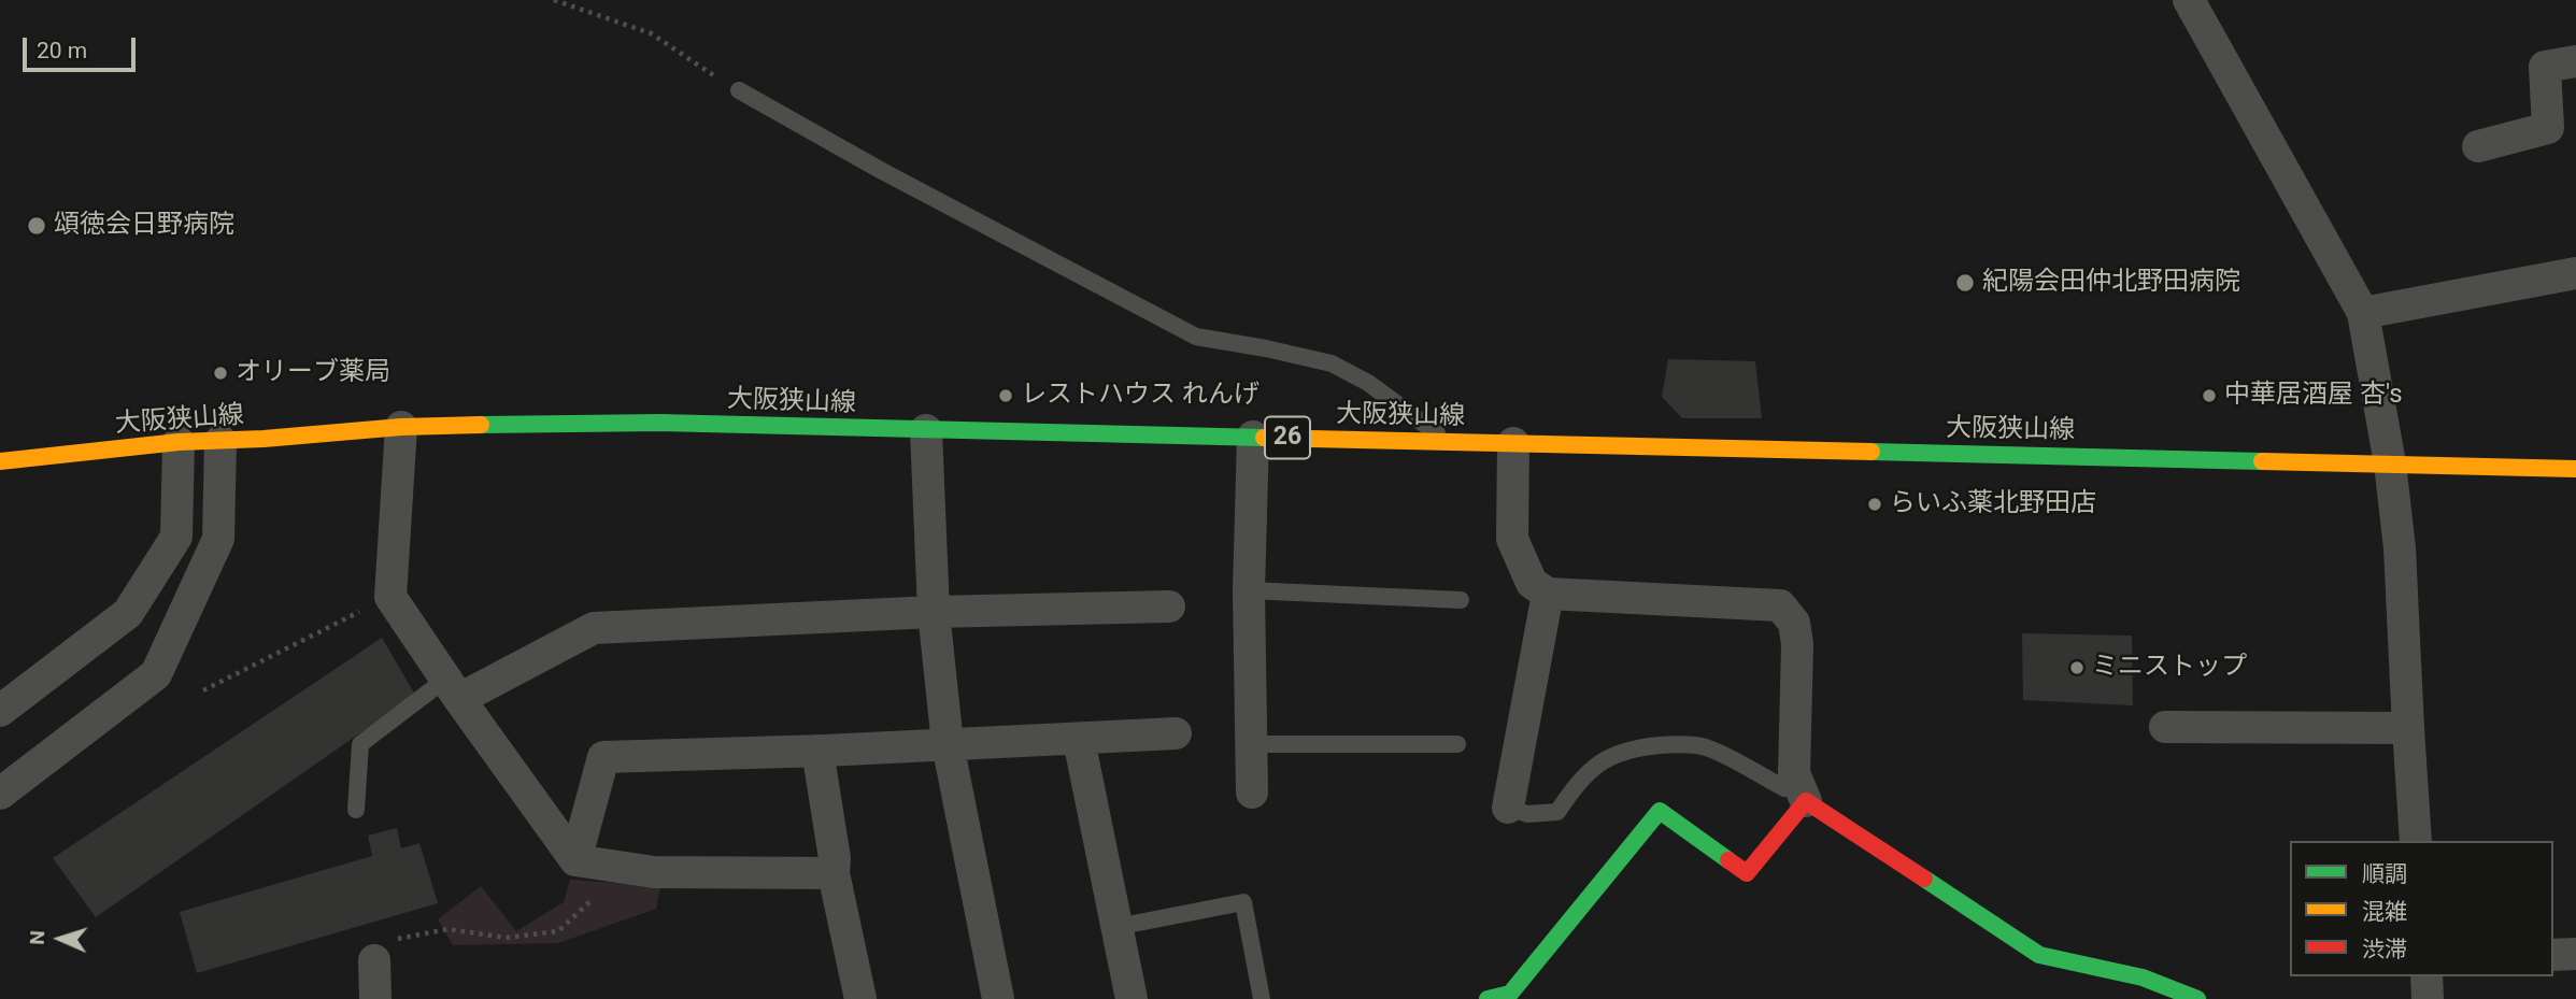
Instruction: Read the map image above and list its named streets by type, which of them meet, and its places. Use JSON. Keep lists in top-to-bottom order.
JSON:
{
  "streets": {
    "main road": ["大阪狭山線", "26"]
  },
  "places": [
    "頌徳会日野病院",
    "紀陽会田仲北野田病院",
    "オリーブ薬局",
    "レストハウス れんげ",
    "中華居酒屋 杏's",
    "らいふ薬北野田店",
    "ミニストップ"
  ],
  "legend": ["順調", "混雑", "渋滞"],
  "scale_bar": "20 m",
  "north": "left"
}
